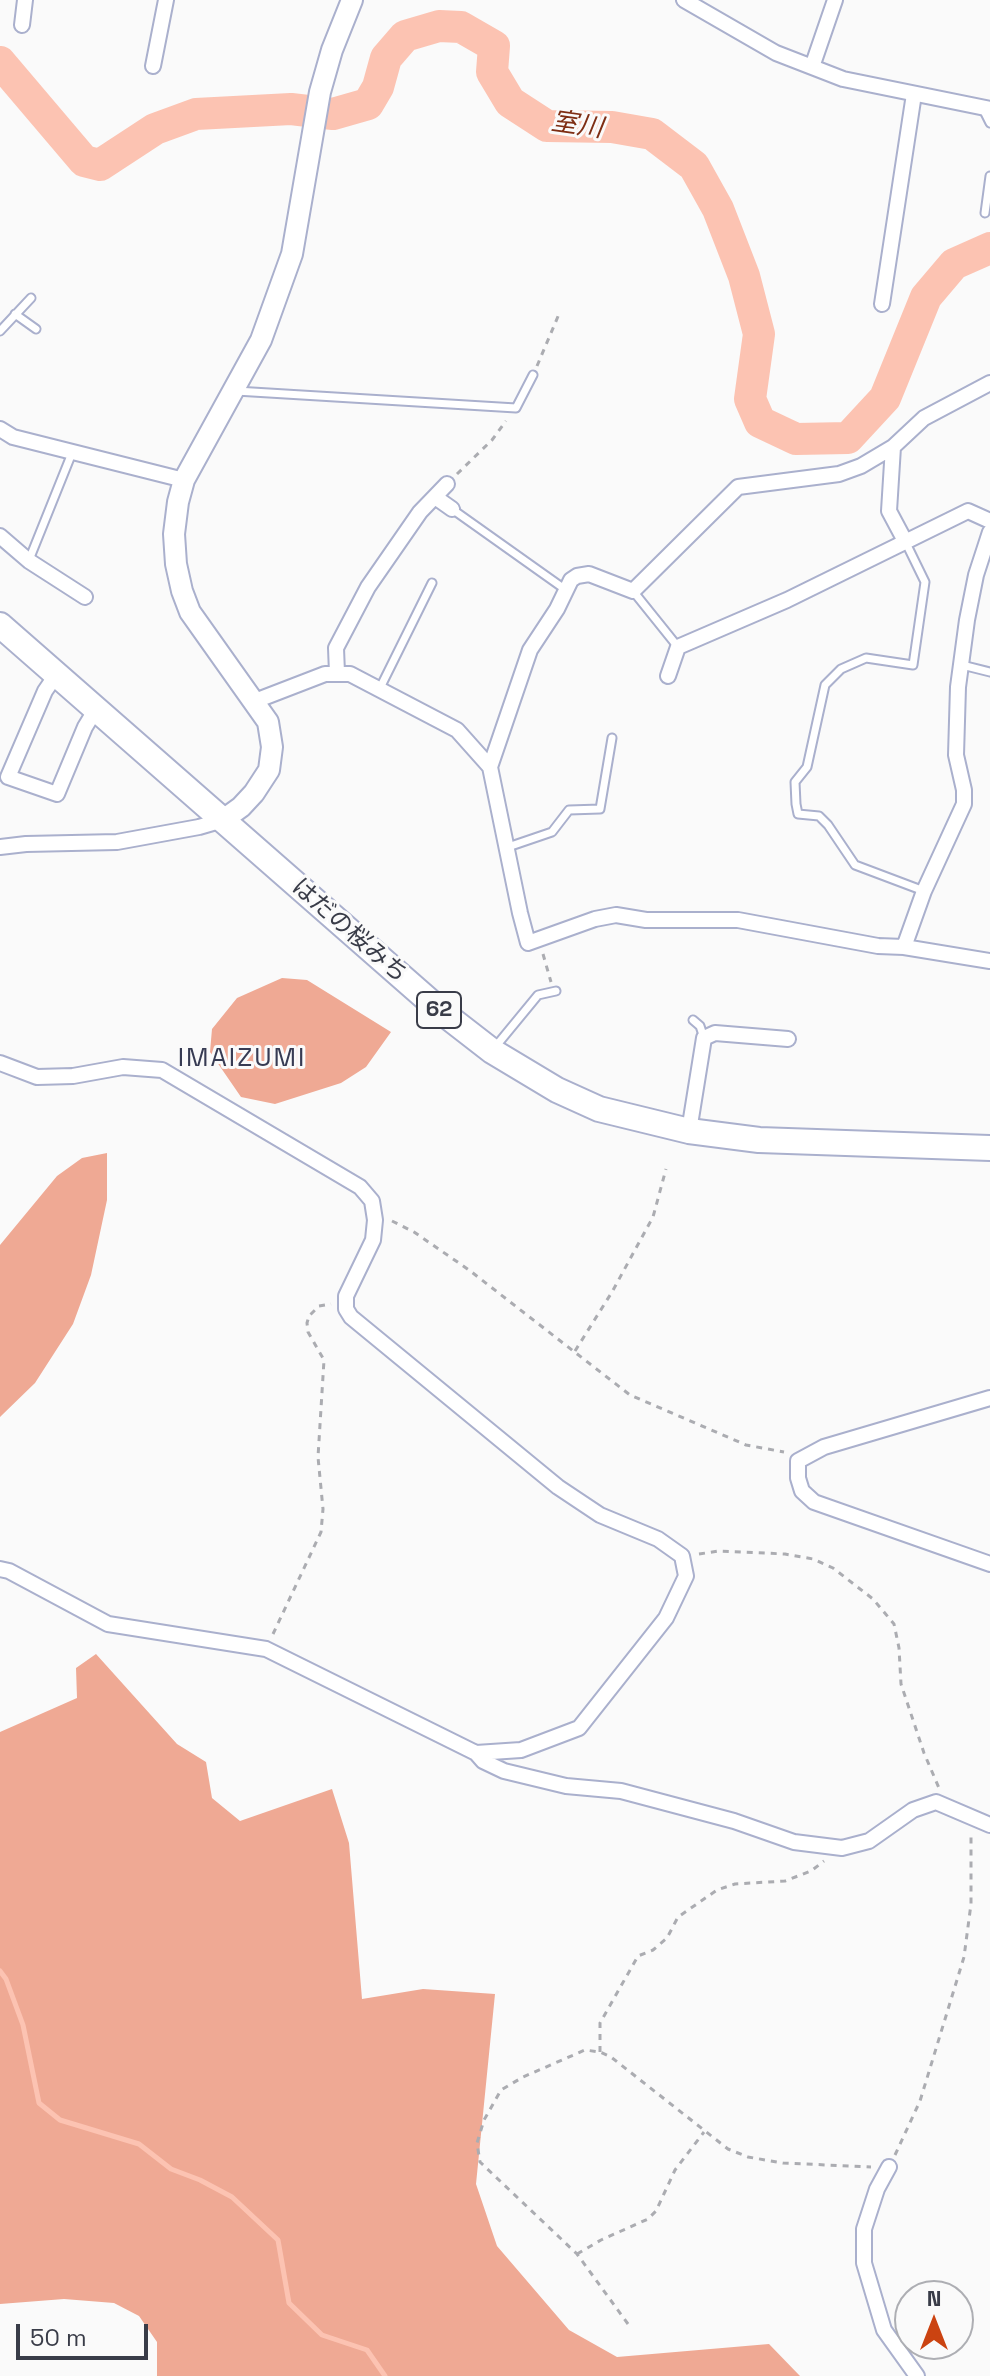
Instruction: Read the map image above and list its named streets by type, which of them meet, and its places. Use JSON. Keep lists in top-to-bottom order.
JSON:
{
  "streets": {
    "main road": ["はだの桜みち", "62"]
  },
  "districts": ["IMAIZUMI"],
  "water": ["室川"],
  "scale_bar": "50 m",
  "north": "top"
}
